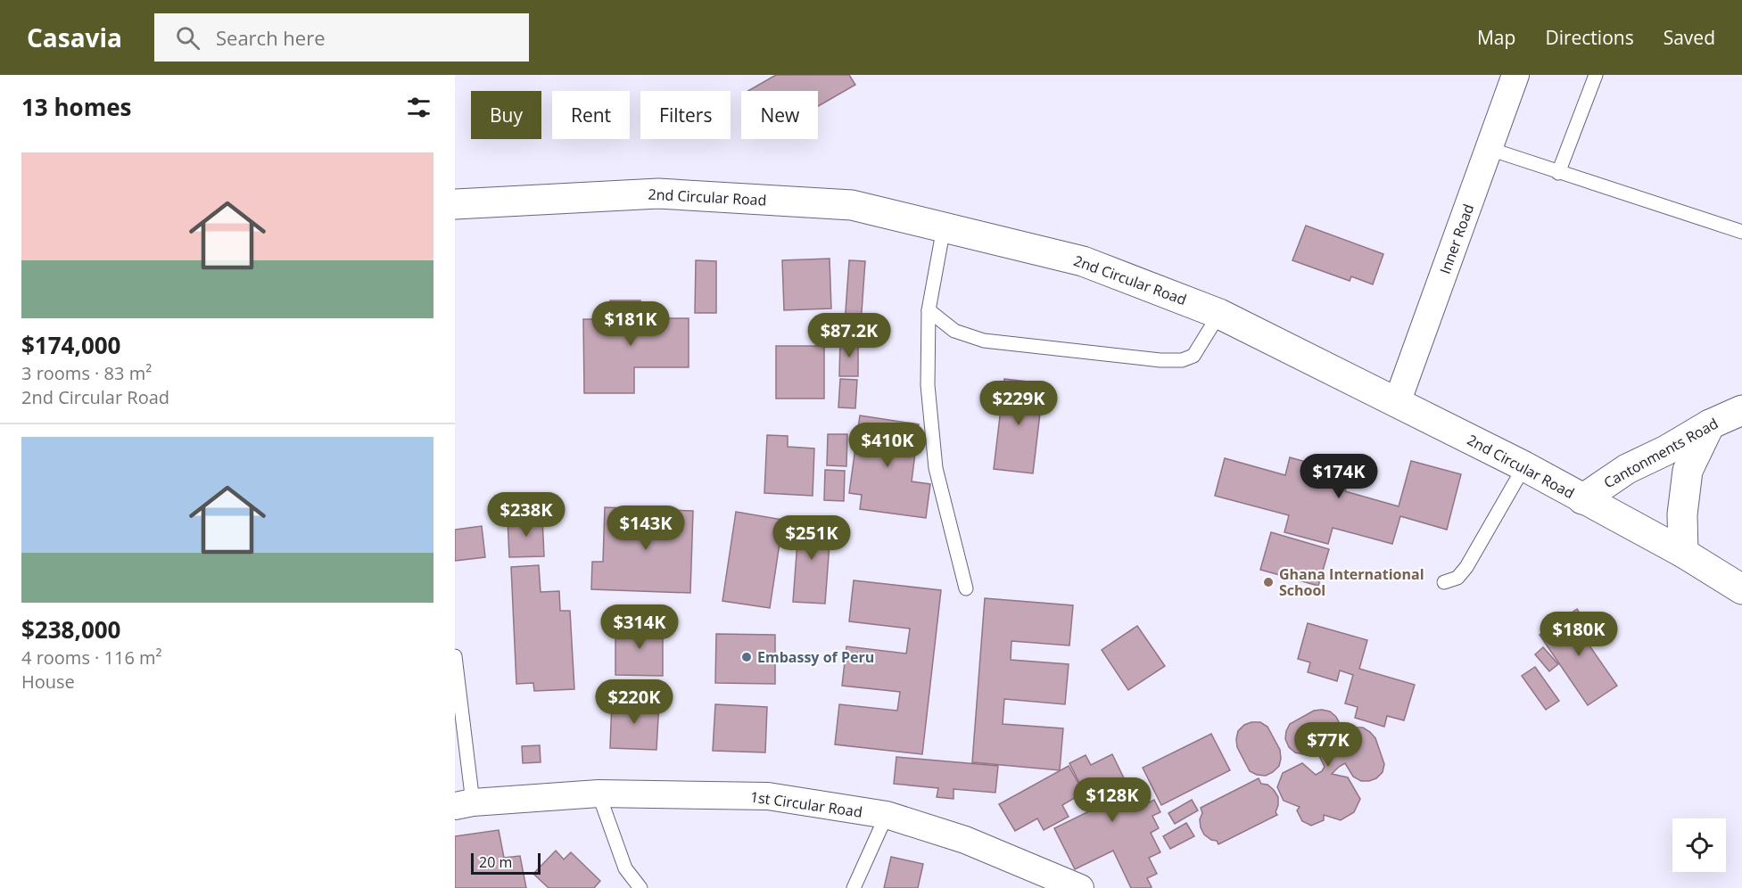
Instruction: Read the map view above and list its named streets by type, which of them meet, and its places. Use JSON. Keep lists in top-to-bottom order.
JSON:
{
  "streets": {
    "street": [
      "2nd Circular Road",
      "Inner Road",
      "Cantonments Road",
      "1st Circular Road"
    ]
  },
  "crossings": [
    ["2nd Circular Road", "Inner Road"],
    ["2nd Circular Road", "Cantonments Road"]
  ],
  "places": ["Ghana International School", "Embassy of Peru"],
  "scale_bar": "20 m",
  "page": {
    "header": "Casavia",
    "search": "Search here",
    "nav": ["Map", "Directions", "Saved"],
    "heading": "13 homes",
    "chip": [
      "Buy",
      "Rent",
      "Filters",
      "New"
    ],
    "list": [
      {
        "name": "$174,000",
        "note": "3 rooms · 83 m² · 2nd Circular Road"
      },
      {
        "name": "$238,000",
        "note": "4 rooms · 116 m² · House"
      }
    ],
    "price": [
      "$181K",
      "$87.2K",
      "$229K",
      "$410K",
      "$174K",
      "$238K",
      "$143K",
      "$251K",
      "$314K",
      "$180K",
      "$220K",
      "$77K",
      "$128K"
    ],
    "scale": "20 m"
  }
}
